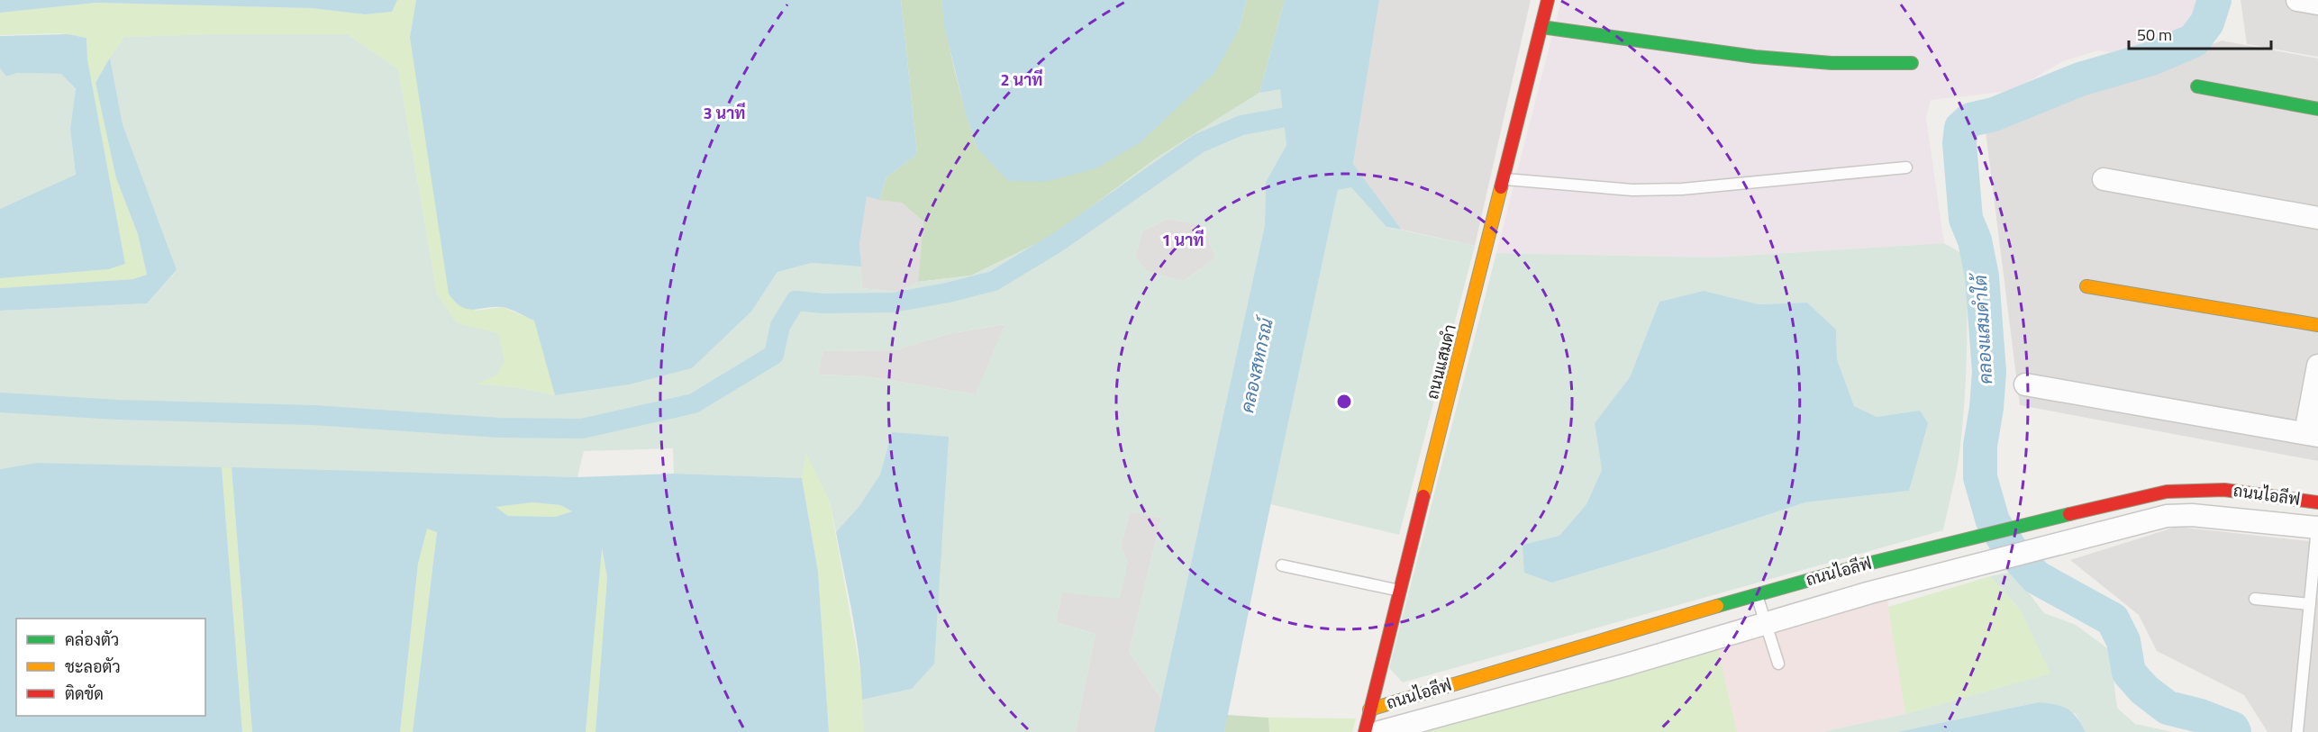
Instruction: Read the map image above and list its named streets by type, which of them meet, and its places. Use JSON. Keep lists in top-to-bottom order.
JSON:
{
  "streets": {
    "street": ["ถนนแสมดำ", "ถนนไอลีฟ"]
  },
  "crossings": [
    ["ถนนแสมดำ", "ถนนไอลีฟ"]
  ],
  "water": ["คลองแสมดำใต้", "คลองสหกรณ์"],
  "legend": ["คล่องตัว", "ชะลอตัว", "ติดขัด"],
  "scale_bar": "50 m",
  "rings": ["2 นาที", "3 นาที", "1 นาที"]
}
